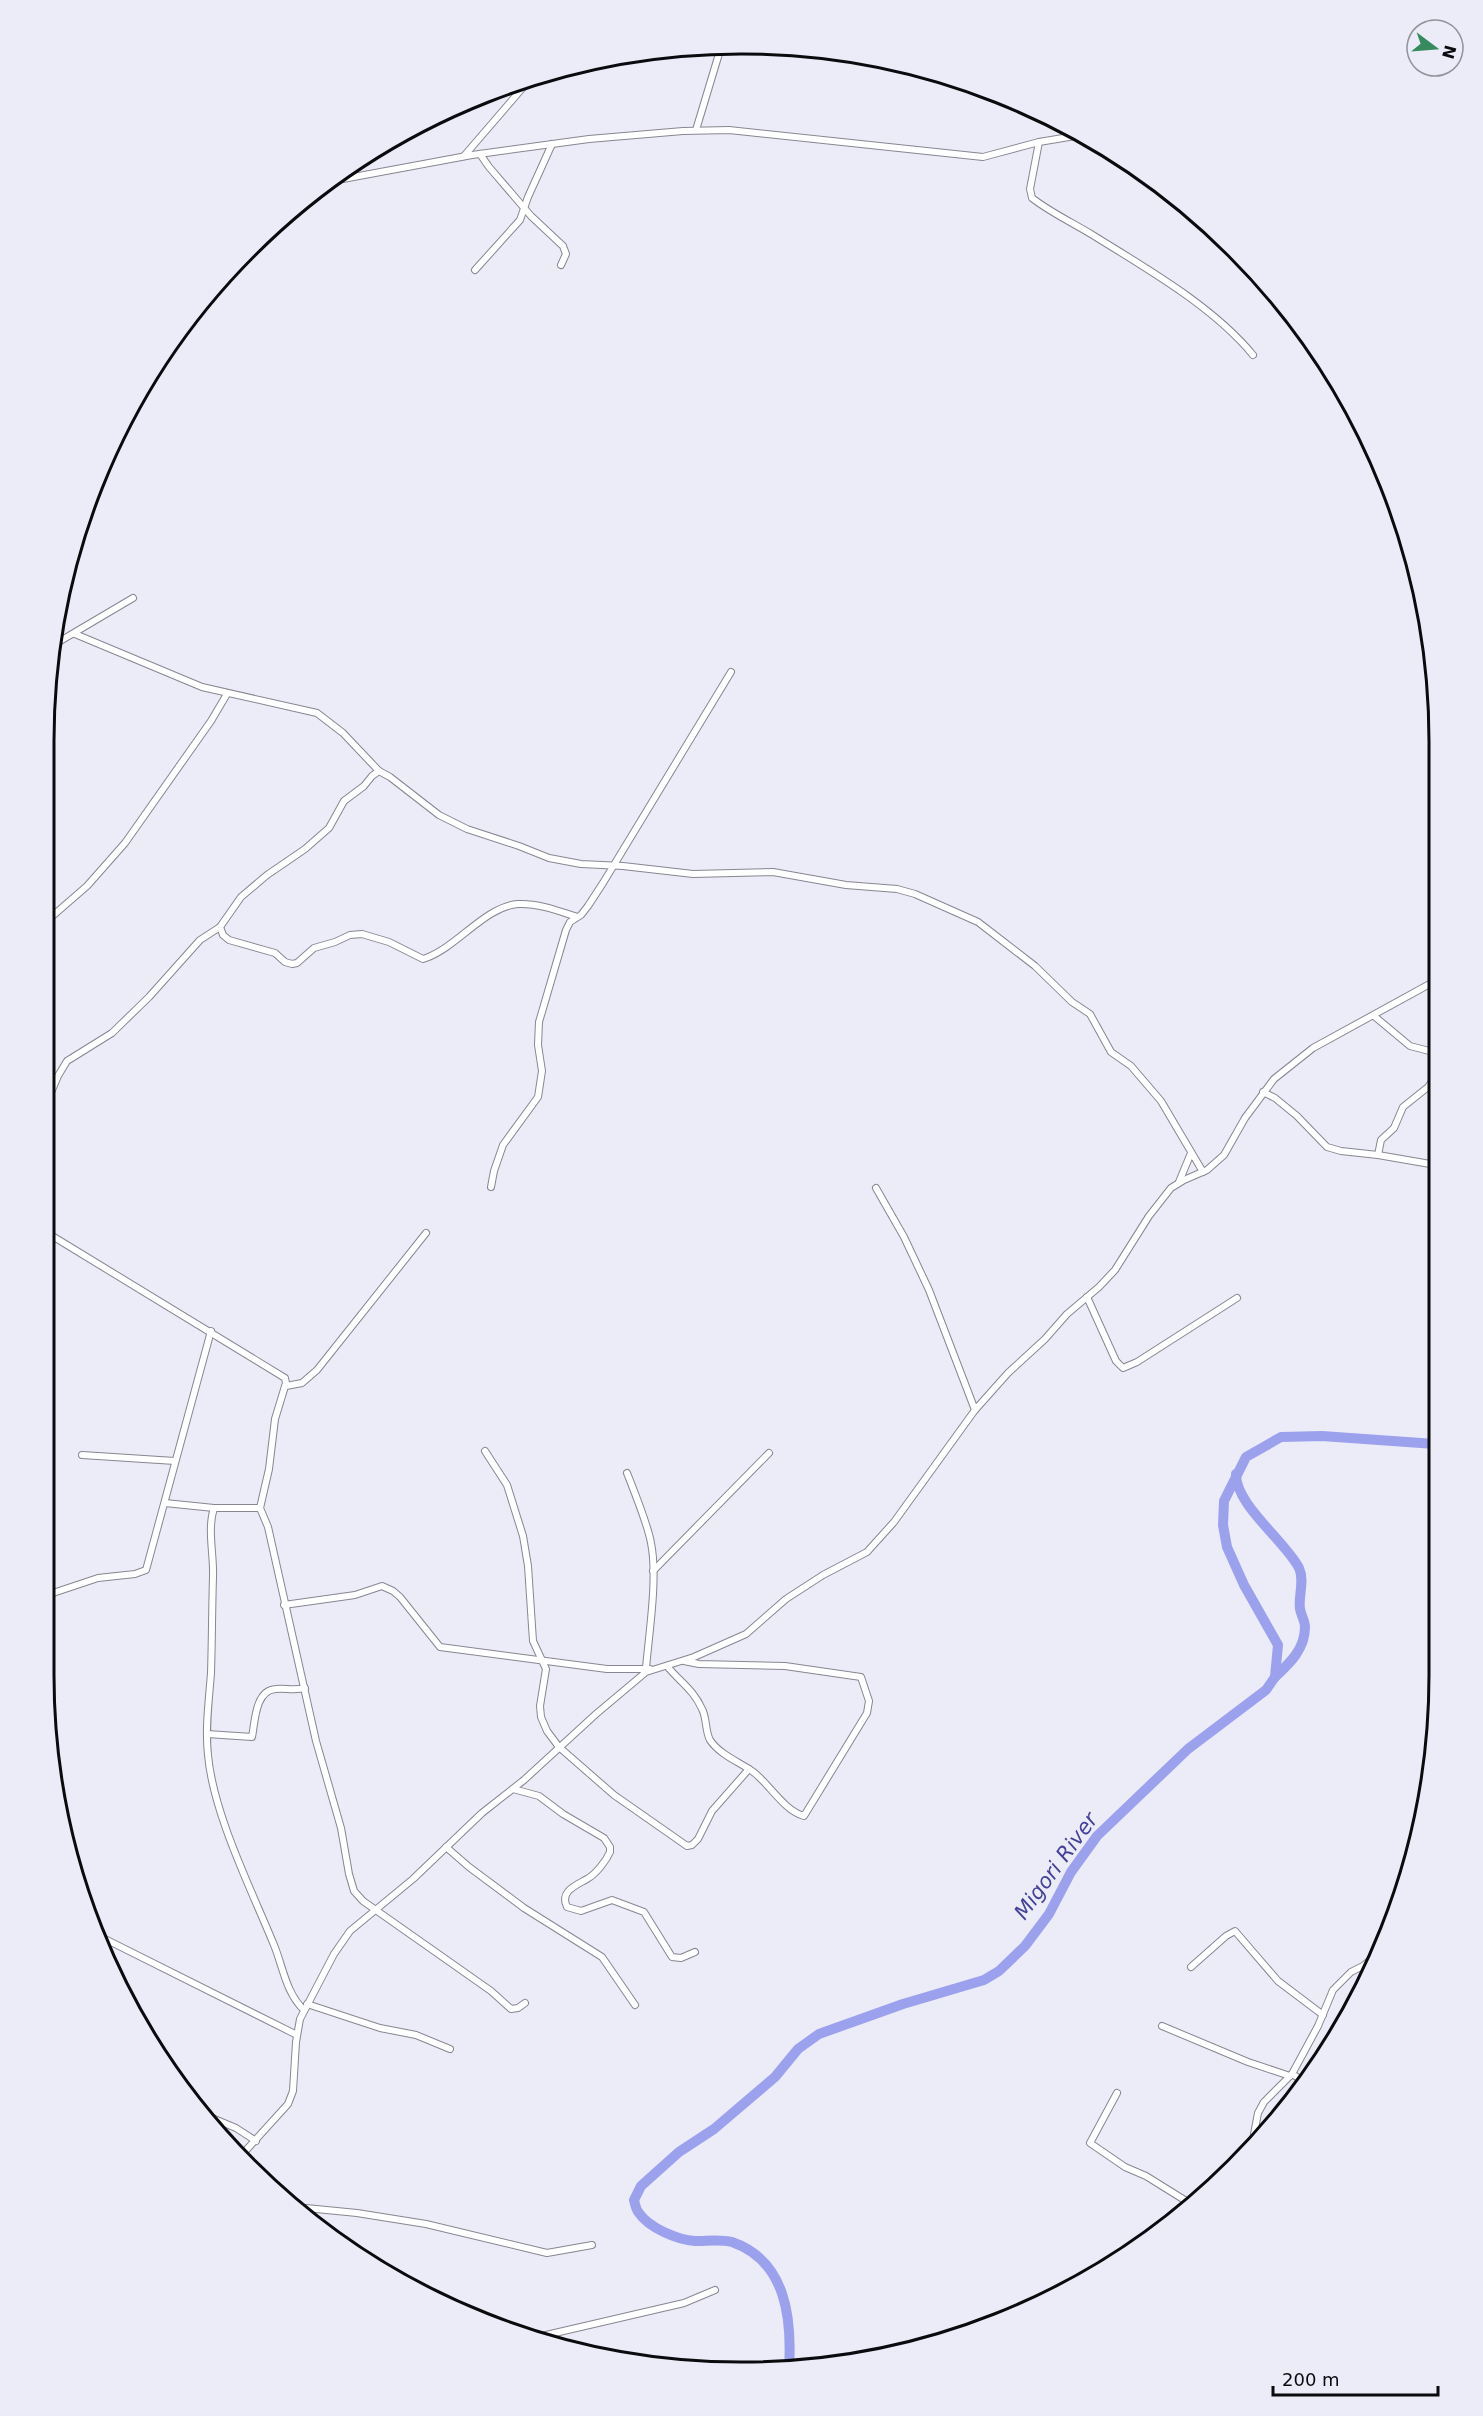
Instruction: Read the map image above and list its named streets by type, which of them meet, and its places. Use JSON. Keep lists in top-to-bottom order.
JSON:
{
  "water": ["Migori River"],
  "scale_bar": "200 m",
  "north": "right"
}
